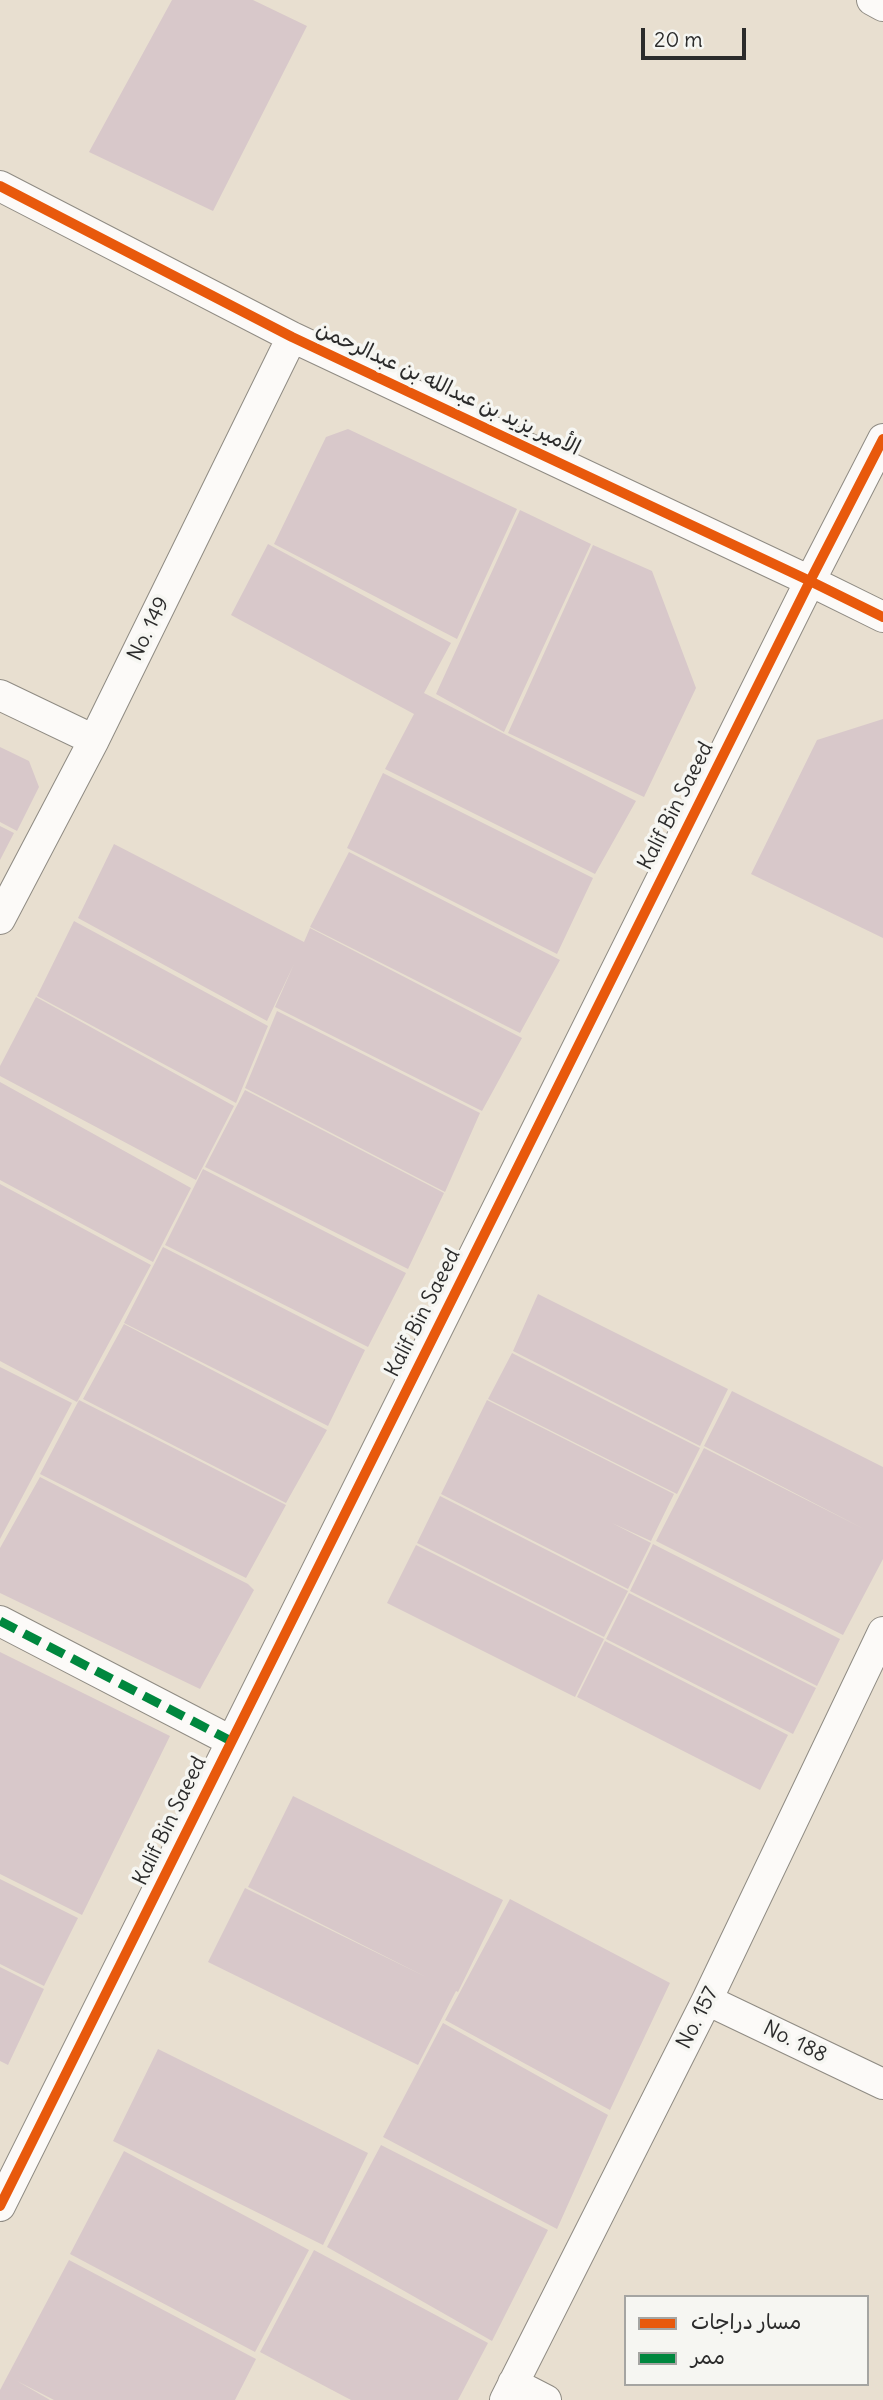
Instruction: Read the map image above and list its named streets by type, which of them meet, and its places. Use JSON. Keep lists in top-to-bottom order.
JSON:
{
  "streets": {
    "street": [
      "الأمير يزيد بن عبدالله بن عبدالرحمن",
      "No. 149",
      "Kalif Bin Saeed",
      "No. 157",
      "No. 188"
    ]
  },
  "crossings": [
    ["الأمير يزيد بن عبدالله بن عبدالرحمن", "No. 149"],
    ["الأمير يزيد بن عبدالله بن عبدالرحمن", "Kalif Bin Saeed"],
    ["No. 157", "No. 188"]
  ],
  "legend": ["مسار دراجات", "ممر"],
  "scale_bar": "20 m"
}
